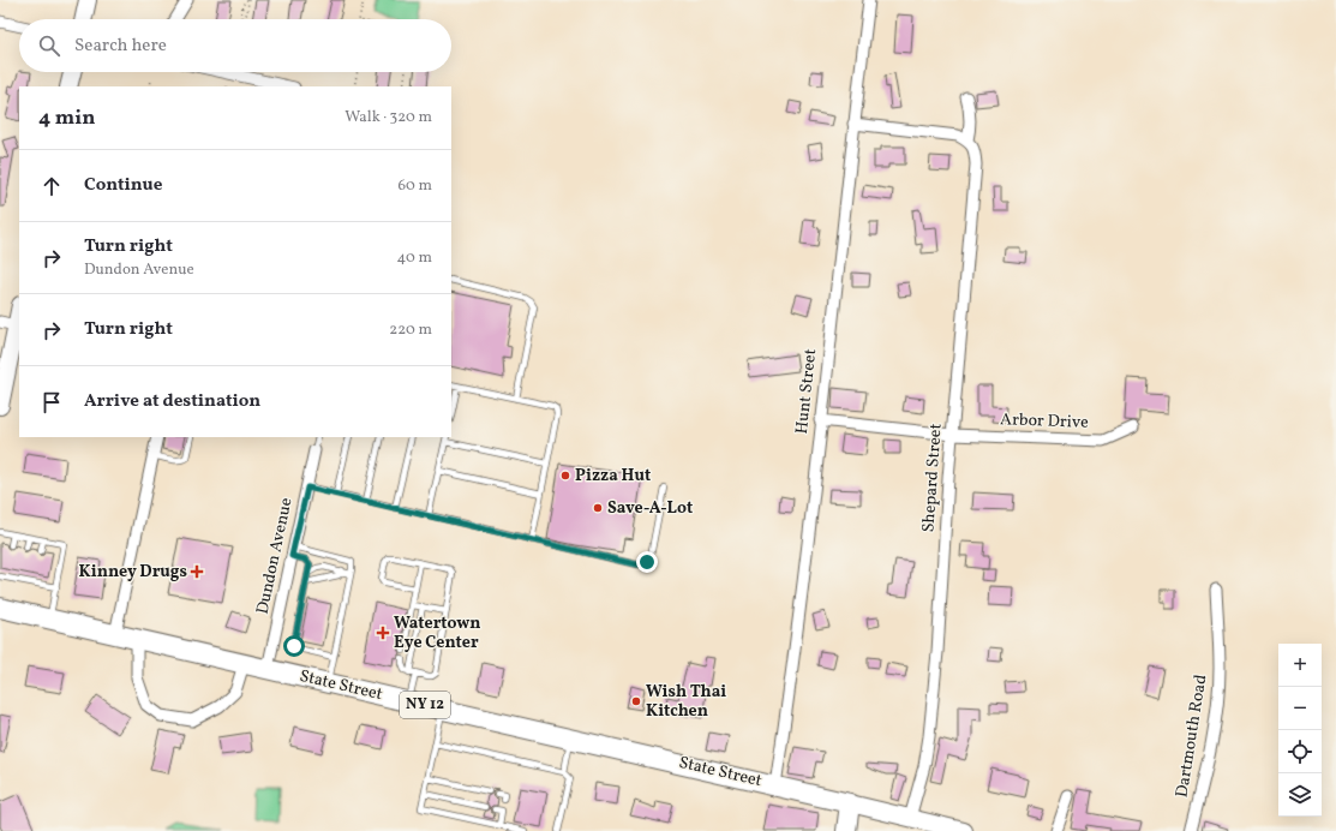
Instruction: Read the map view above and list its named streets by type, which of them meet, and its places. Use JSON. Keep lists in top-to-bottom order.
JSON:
{
  "streets": {
    "highway": ["State Street", "NY 12"],
    "street": [
      "Hunt Street",
      "Arbor Drive",
      "Shepard Street",
      "Dundon Avenue",
      "Dartmouth Road"
    ]
  },
  "crossings": [
    ["Hunt Street", "Arbor Drive"],
    ["Hunt Street", "State Street"],
    ["Arbor Drive", "Shepard Street"],
    ["Shepard Street", "State Street"],
    ["Dundon Avenue", "State Street"]
  ],
  "places": {
    "other": ["Pizza Hut", "Save-A-Lot", "Wish Thai Kitchen"],
    "health": ["Kinney Drugs", "Watertown Eye Center"]
  },
  "page": {
    "search": "Search here",
    "heading": ["4 min", "Walk · 320 m"],
    "list": [
      ["Continue", "60 m"],
      ["Turn right", "Dundon Avenue", "40 m"],
      ["Turn right", "220 m"],
      "Arrive at destination"
    ],
    "map_buttons": ["+", "−"]
  }
}
